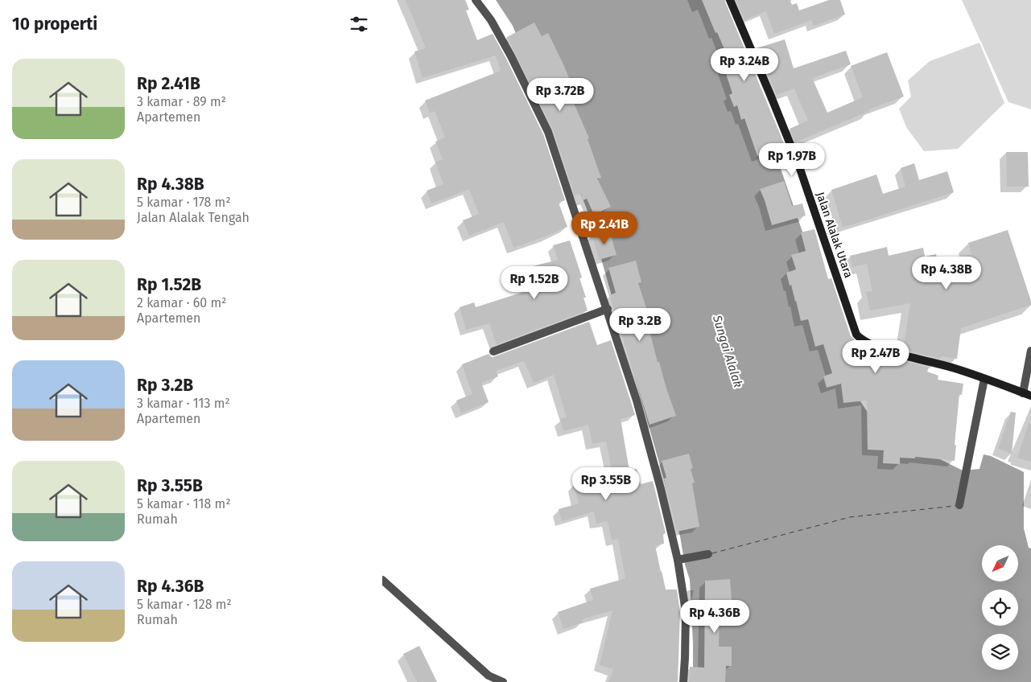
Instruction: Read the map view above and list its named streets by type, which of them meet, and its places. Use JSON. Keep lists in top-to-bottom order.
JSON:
{
  "streets": {
    "street": ["Jalan Alalak Utara"]
  },
  "water": ["Sungai Alalak"],
  "north": "bottom left",
  "page": {
    "heading": "10 properti",
    "list": [
      {
        "name": "Rp 2.41B",
        "note": "3 kamar · 89 m² · Apartemen"
      },
      {
        "name": "Rp 4.38B",
        "note": "5 kamar · 178 m² · Jalan Alalak Tengah"
      },
      {
        "name": "Rp 1.52B",
        "note": "2 kamar · 60 m² · Apartemen"
      },
      {
        "name": "Rp 3.2B",
        "note": "3 kamar · 113 m² · Apartemen"
      },
      {
        "name": "Rp 3.55B",
        "note": "5 kamar · 118 m² · Rumah"
      },
      {
        "name": "Rp 4.36B",
        "note": "5 kamar · 128 m² · Rumah"
      }
    ],
    "price": [
      "Rp 3.24B",
      "Rp 3.72B",
      "Rp 1.97B",
      "Rp 2.41B",
      "Rp 4.38B",
      "Rp 1.52B",
      "Rp 3.2B",
      "Rp 2.47B",
      "Rp 3.55B",
      "Rp 4.36B"
    ]
  }
}
